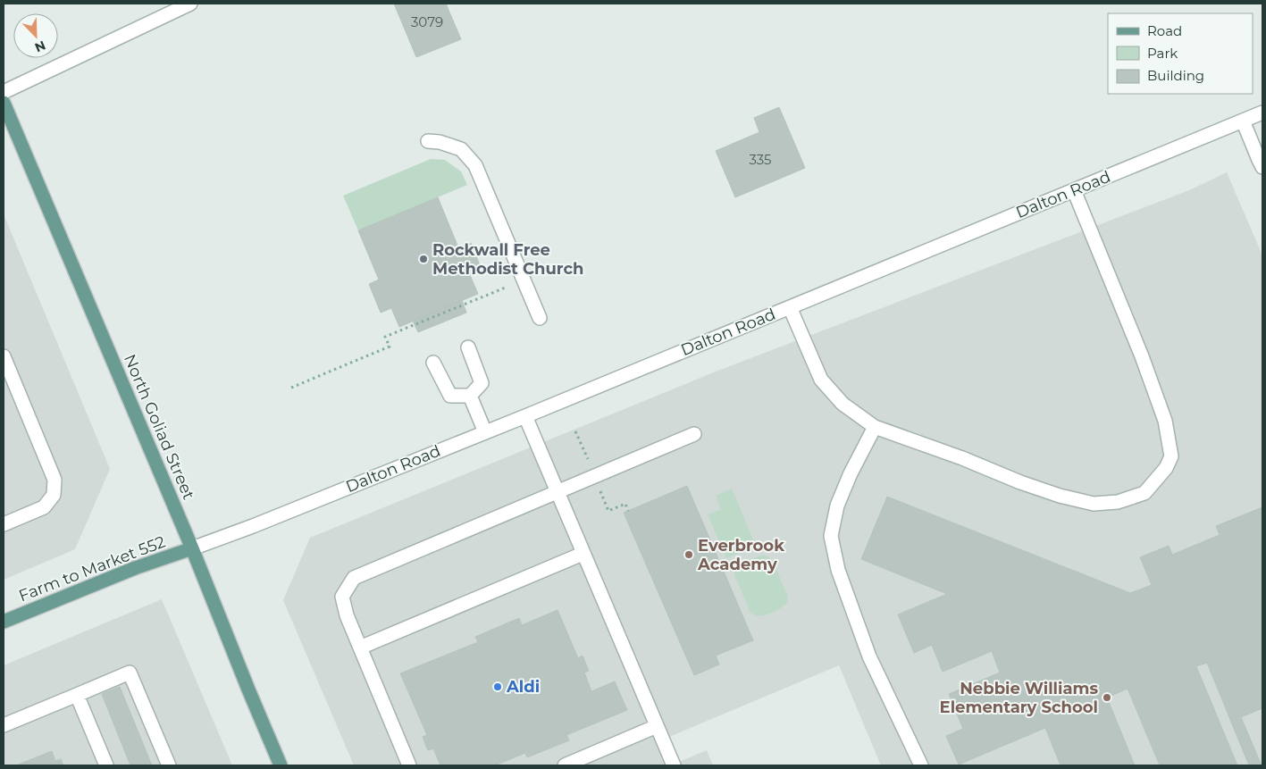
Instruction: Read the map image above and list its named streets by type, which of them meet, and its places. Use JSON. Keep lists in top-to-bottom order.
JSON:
{
  "streets": {
    "main road": ["North Goliad Street", "Farm to Market 552"],
    "street": ["Dalton Road"]
  },
  "crossings": [
    ["Dalton Road", "North Goliad Street"],
    ["Dalton Road", "Farm to Market 552"],
    ["North Goliad Street", "Farm to Market 552"]
  ],
  "places": [
    "Rockwall Free Methodist Church",
    "Everbrook Academy",
    "Aldi",
    "Nebbie Williams Elementary School"
  ],
  "house_numbers": ["3079", "335"],
  "legend": ["Road", "Park", "Building"],
  "north": "bottom right"
}
